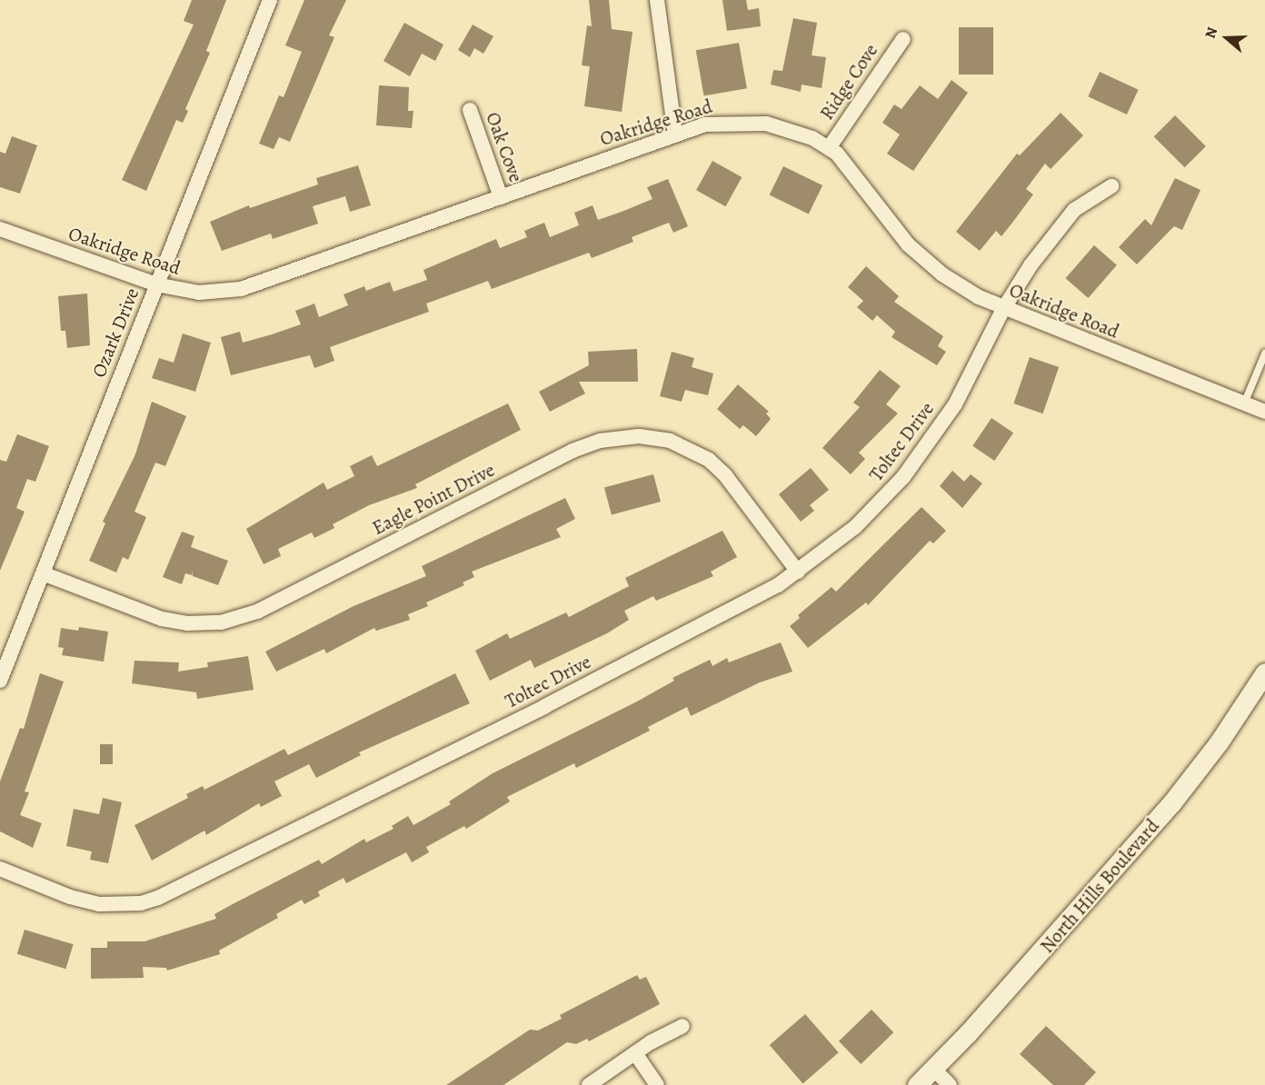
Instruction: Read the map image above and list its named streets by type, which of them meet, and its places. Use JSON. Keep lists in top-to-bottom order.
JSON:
{
  "streets": {
    "street": [
      "Ridge Cove",
      "Oakridge Road",
      "Oak Cove",
      "Ozark Drive",
      "Toltec Drive",
      "Eagle Point Drive",
      "North Hills Boulevard"
    ]
  },
  "crossings": [
    ["Ridge Cove", "Oakridge Road"],
    ["Oakridge Road", "Oak Cove"],
    ["Oakridge Road", "Ozark Drive"],
    ["Oakridge Road", "Toltec Drive"],
    ["Ozark Drive", "Eagle Point Drive"],
    ["Toltec Drive", "Eagle Point Drive"]
  ],
  "north": "left"
}
